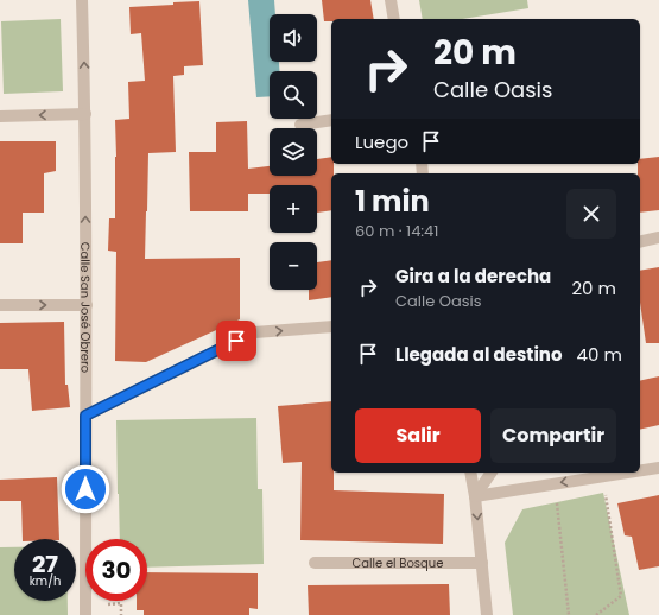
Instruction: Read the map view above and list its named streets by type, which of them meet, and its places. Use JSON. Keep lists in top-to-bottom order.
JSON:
{
  "streets": {
    "street": ["Calle San José Obrero", "Calle el Bosque"]
  },
  "one_way": ["Calle San José Obrero"],
  "page": {
    "map_buttons": ["+", "−"],
    "turn": ["20 m", "Calle Oasis"],
    "then": "Luego",
    "heading": ["1 min", "60 m · 14:41"],
    "list": [
      {
        "name": "Gira a la derecha",
        "note": "Calle Oasis",
        "value": "20 m"
      },
      {
        "name": "Llegada al destino",
        "value": "40 m"
      }
    ],
    "buttons": ["Salir", "Compartir"],
    "speed": "27 km/h",
    "limit": "30"
  }
}
